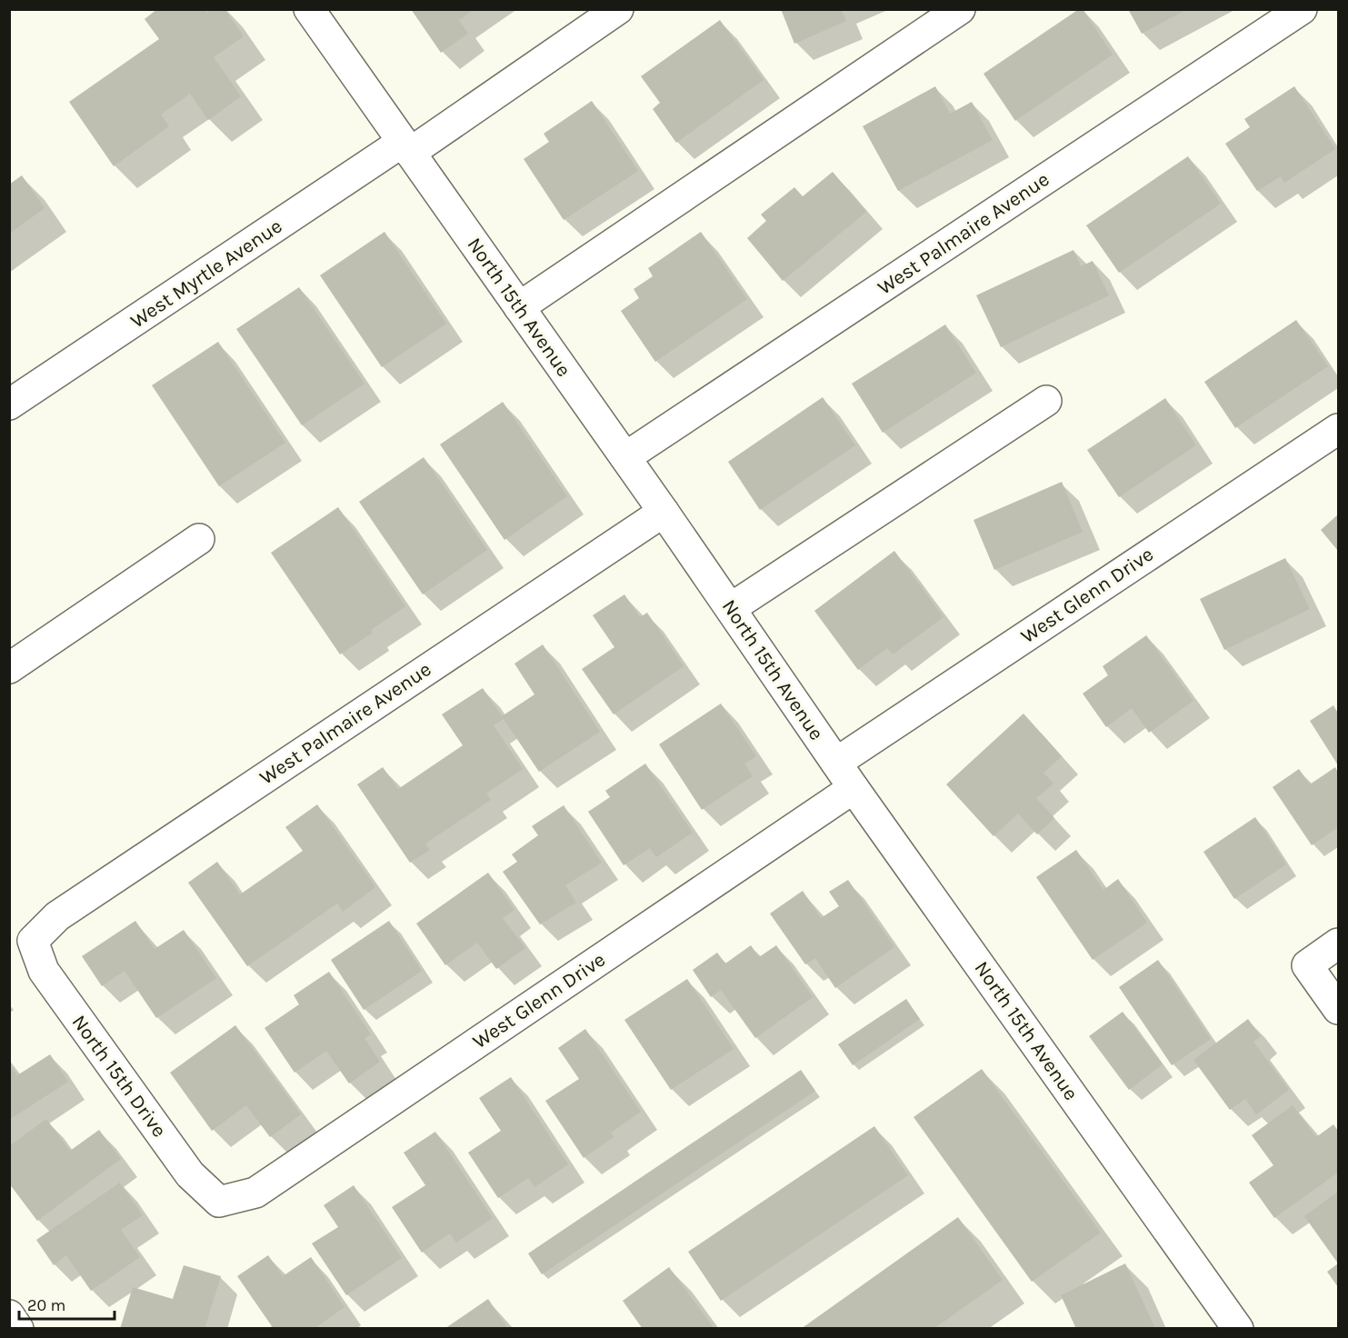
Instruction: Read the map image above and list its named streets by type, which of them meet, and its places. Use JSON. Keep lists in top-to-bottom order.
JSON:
{
  "streets": {
    "street": [
      "West Palmaire Avenue",
      "West Myrtle Avenue",
      "North 15th Avenue",
      "West Glenn Drive",
      "North 15th Drive"
    ]
  },
  "crossings": [
    ["West Palmaire Avenue", "North 15th Avenue"],
    ["West Palmaire Avenue", "North 15th Drive"],
    ["West Myrtle Avenue", "North 15th Avenue"],
    ["North 15th Avenue", "West Glenn Drive"],
    ["West Glenn Drive", "North 15th Drive"]
  ],
  "scale_bar": "20 m"
}
